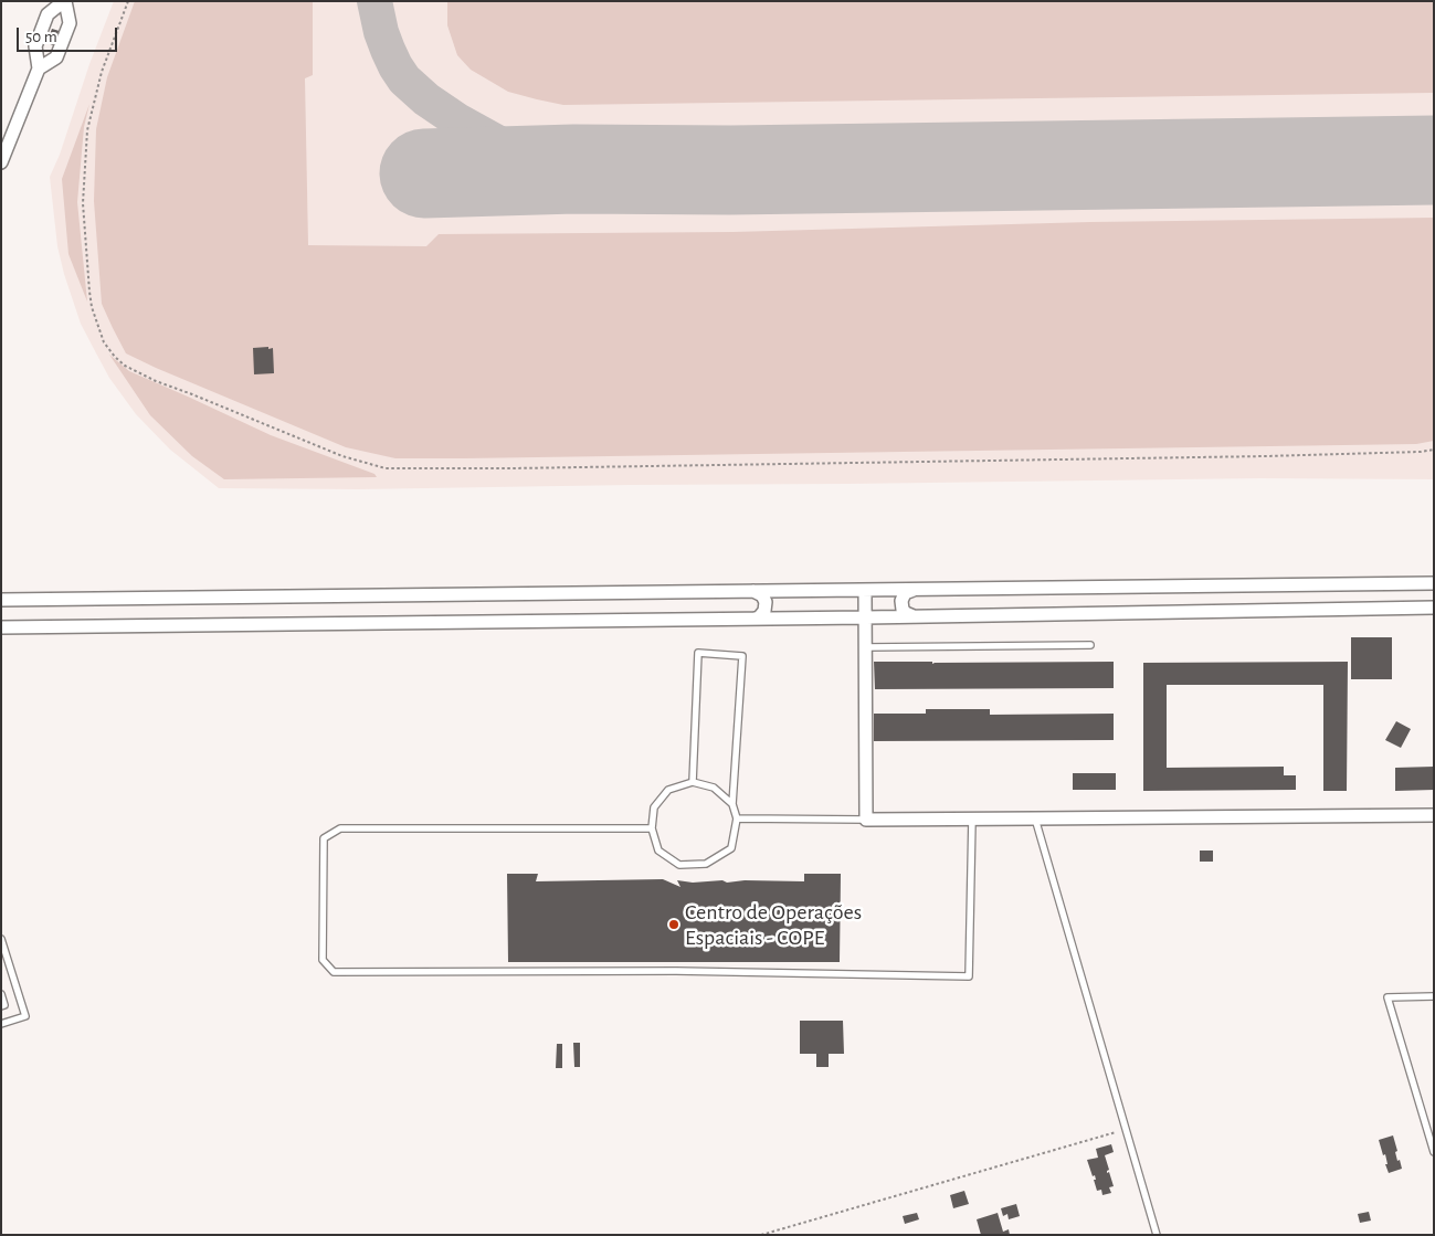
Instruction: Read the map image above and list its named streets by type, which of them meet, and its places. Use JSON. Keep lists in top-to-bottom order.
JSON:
{
  "places": ["Centro de Operações Espaciais - COPE"],
  "scale_bar": "50 m"
}
